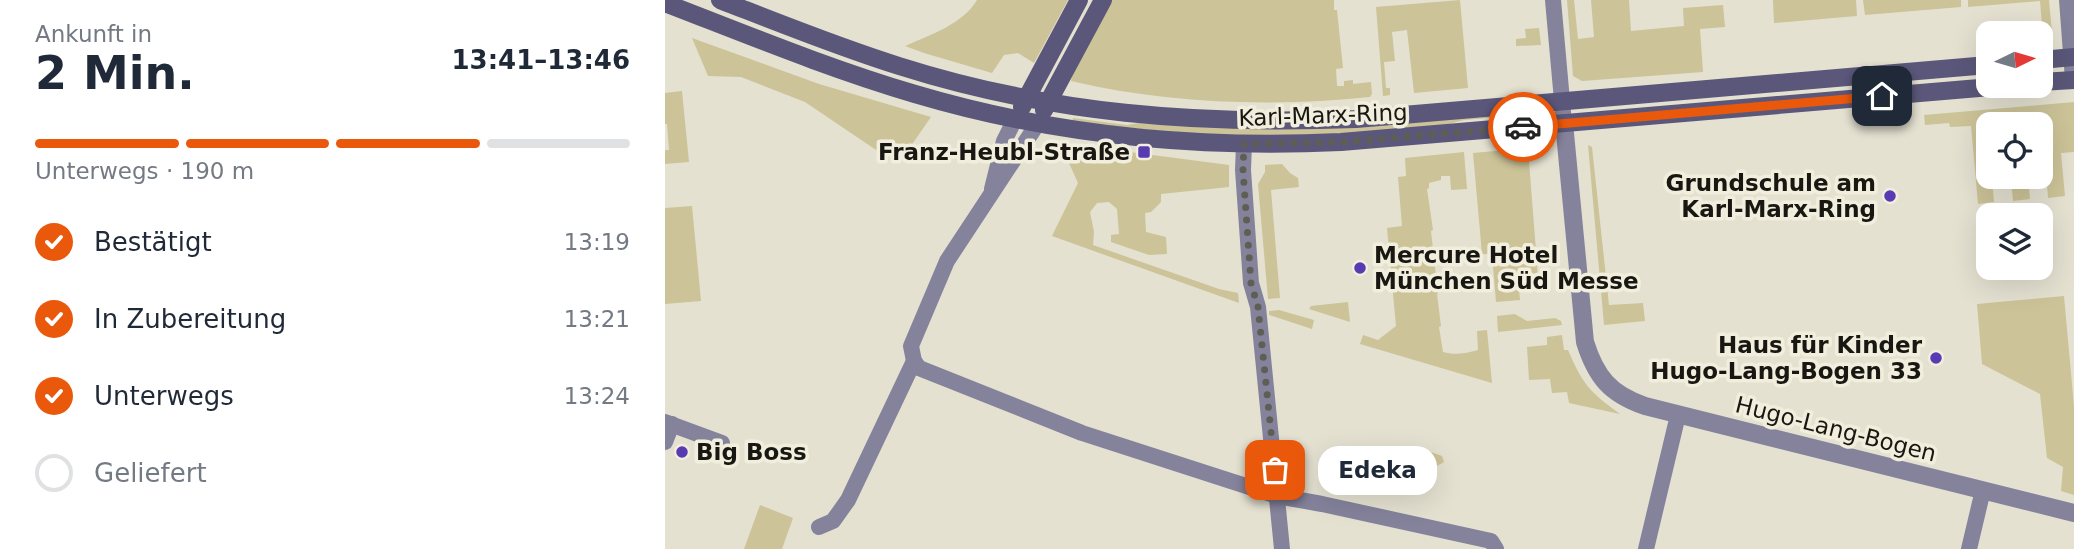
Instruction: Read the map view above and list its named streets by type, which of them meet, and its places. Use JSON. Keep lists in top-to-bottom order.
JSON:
{
  "streets": {
    "main road": ["Karl-Marx-Ring"],
    "street": ["Hugo-Lang-Bogen"]
  },
  "crossings": [
    ["Karl-Marx-Ring", "Hugo-Lang-Bogen"]
  ],
  "places": {
    "transit": ["Franz-Heubl-Straße"],
    "other": [
      "Grundschule am Karl-Marx-Ring",
      "Mercure Hotel München Süd Messe",
      "Haus für Kinder Hugo-Lang-Bogen 33",
      "Big Boss",
      "Edeka"
    ]
  },
  "north": "right",
  "page": {
    "heading": ["2 Min.", "Ankunft in", "13:41–13:46"],
    "bar": "Unterwegs · 190 m",
    "list": [
      ["Bestätigt", "13:19"],
      ["In Zubereitung", "13:21"],
      ["Unterwegs", "13:24"],
      "Geliefert"
    ],
    "bubble": "Edeka"
  }
}
